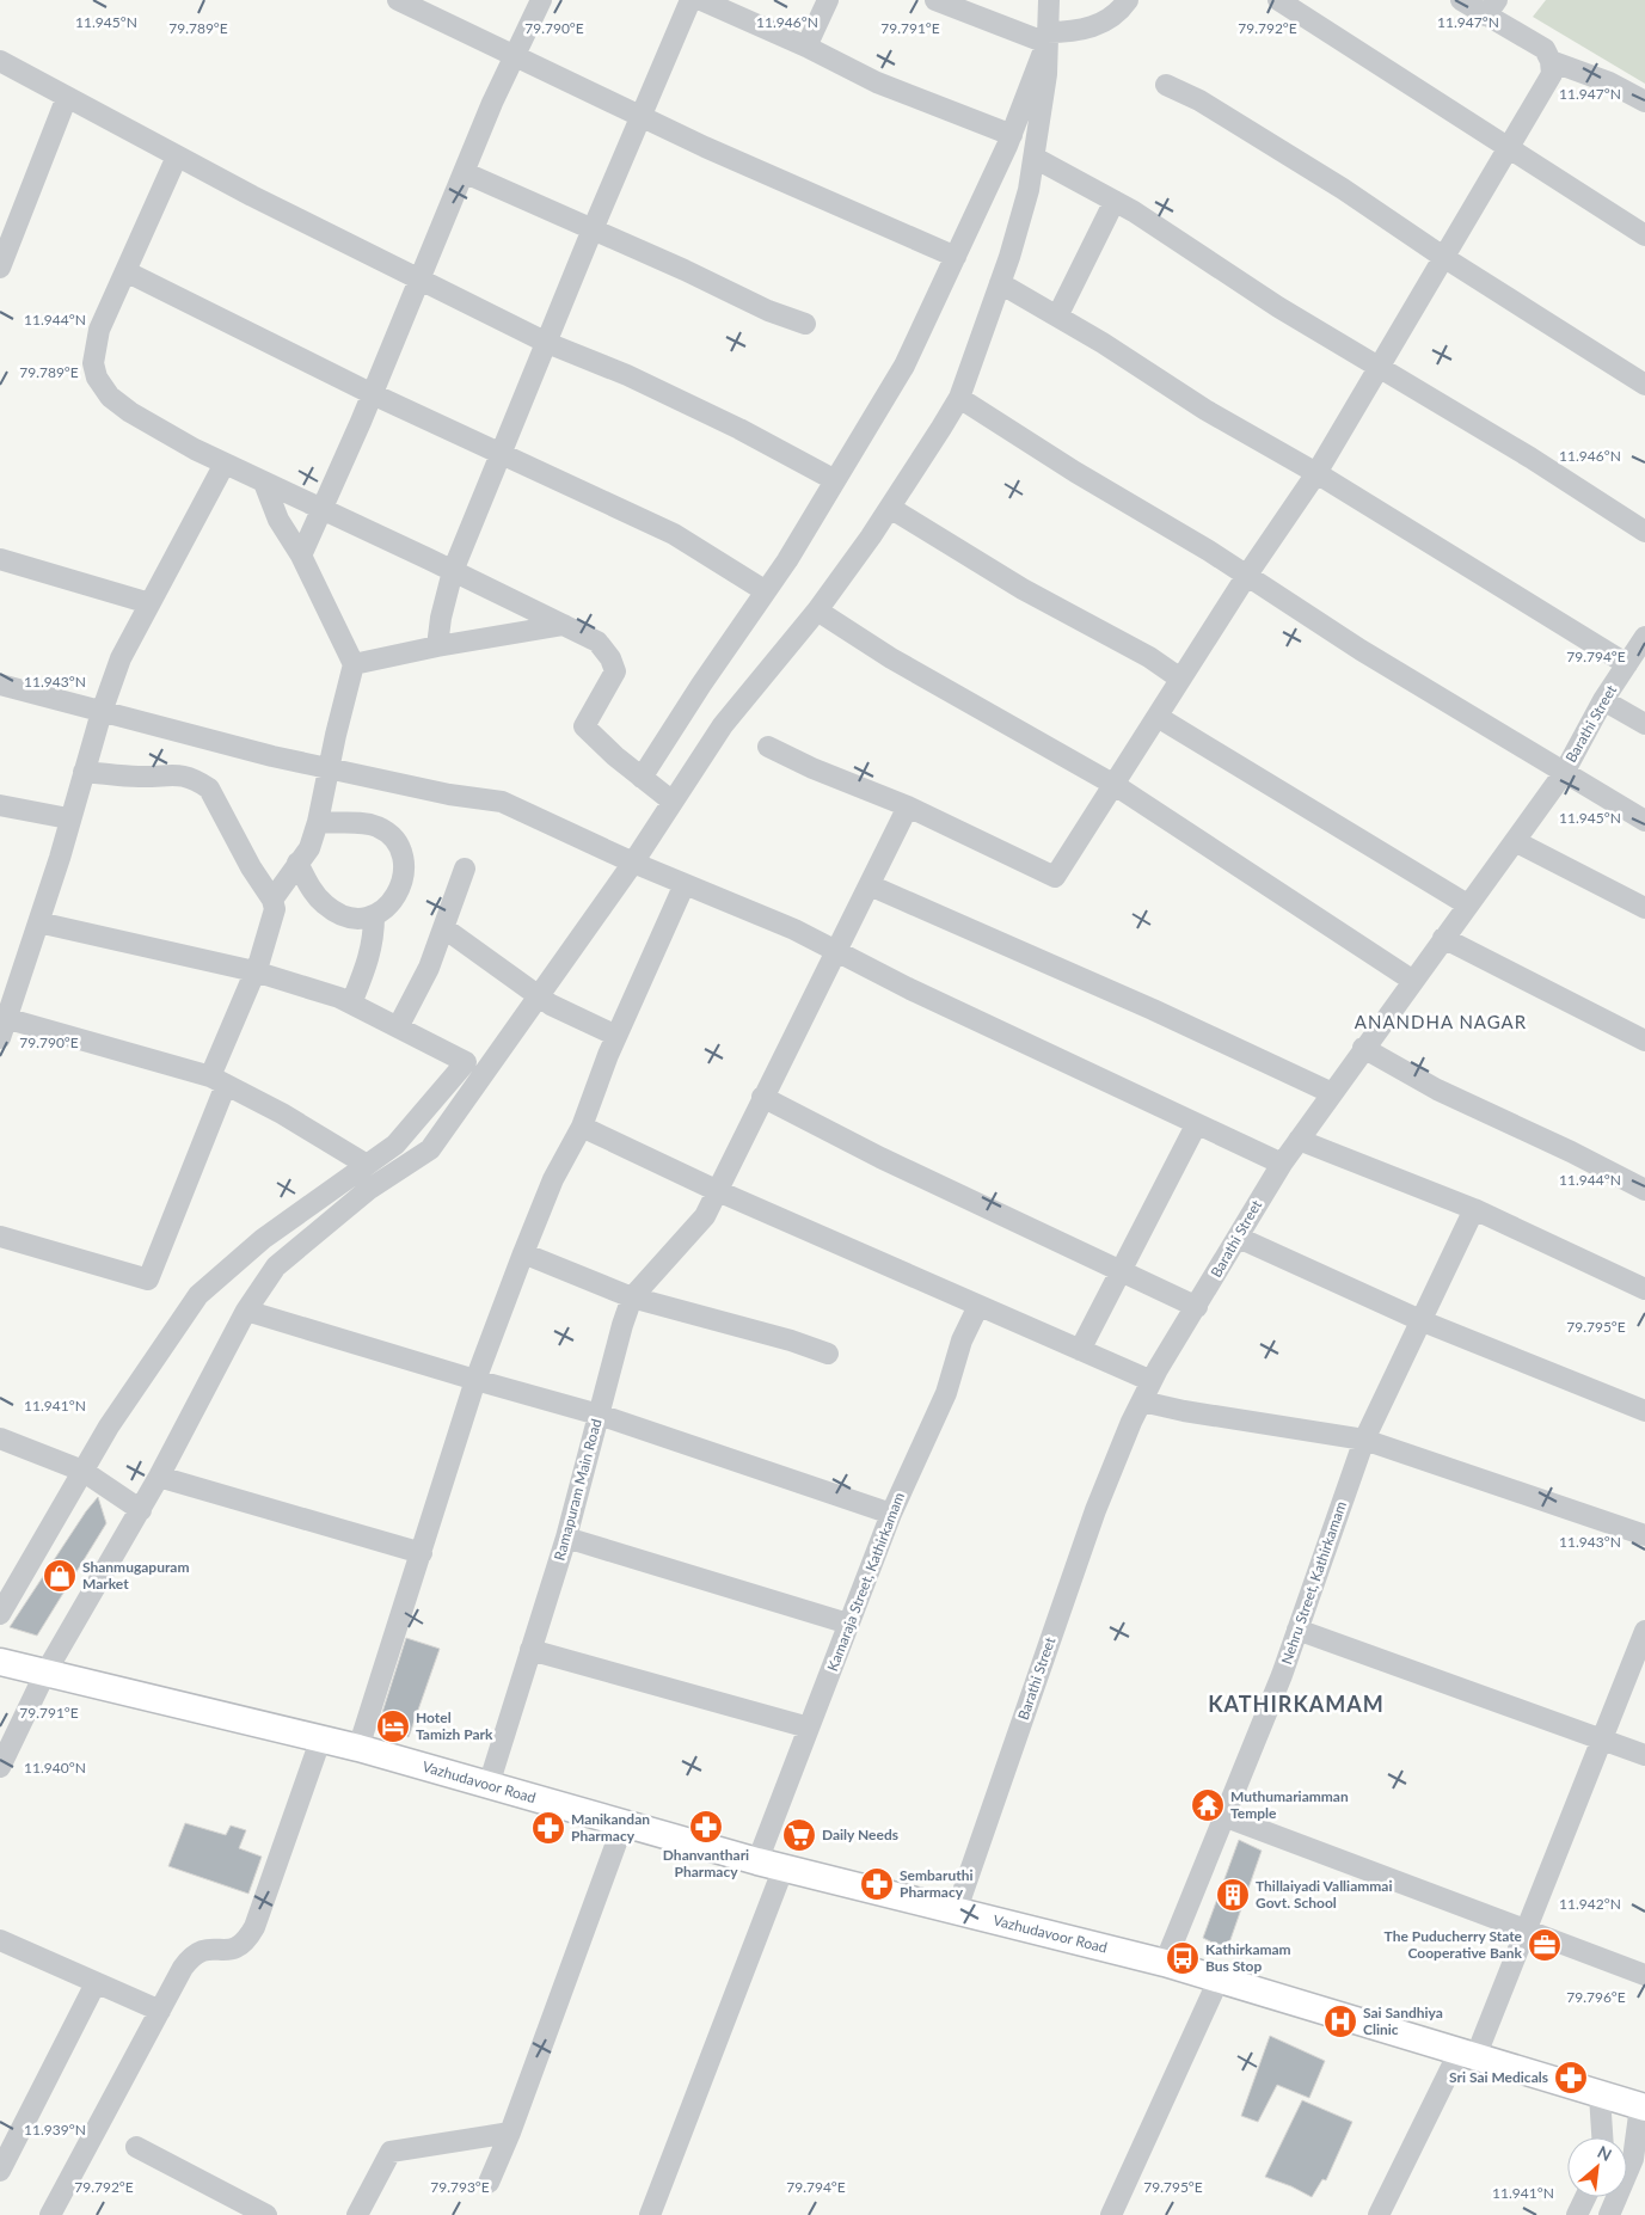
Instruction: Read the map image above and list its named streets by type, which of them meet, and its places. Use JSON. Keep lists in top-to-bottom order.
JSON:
{
  "streets": {
    "main road": ["Vazhudavoor Road"],
    "street": [
      "Barathi Street",
      "Ramapuram Main Road",
      "Kamaraja Street, Kathirkamam",
      "Nehru Street, Kathirkamam"
    ]
  },
  "crossings": [
    ["Barathi Street", "Vazhudavoor Road"],
    ["Ramapuram Main Road", "Vazhudavoor Road"],
    ["Kamaraja Street, Kathirkamam", "Vazhudavoor Road"],
    ["Nehru Street, Kathirkamam", "Vazhudavoor Road"]
  ],
  "districts": ["ANANDHA NAGAR", "KATHIRKAMAM"],
  "places": {
    "shop": ["Shanmugapuram Market"],
    "hotel": ["Hotel Tamizh Park"],
    "temple": ["Muthumariamman Temple"],
    "pharmacy": [
      "Dhanvanthari Pharmacy",
      "Manikandan Pharmacy",
      "Sembaruthi Pharmacy",
      "Sri Sai Medicals"
    ],
    "supermarket": ["Daily Needs"],
    "building": ["Thillaiyadi Valliammai Govt. School"],
    "office": ["The Puducherry State Cooperative Bank"],
    "bus stop": ["Kathirkamam Bus Stop"],
    "hospital": ["Sai Sandhiya Clinic"]
  },
  "north": "top right",
  "coordinates": [
    "11.947°N",
    "11.945°N",
    "11.946°N",
    "79.789°E",
    "79.790°E",
    "79.791°E",
    "79.792°E",
    "11.944°N",
    "79.794°E",
    "11.943°N",
    "79.795°E",
    "11.941°N",
    "11.940°N",
    "11.942°N",
    "79.796°E",
    "11.939°N",
    "79.793°E"
  ]
}
